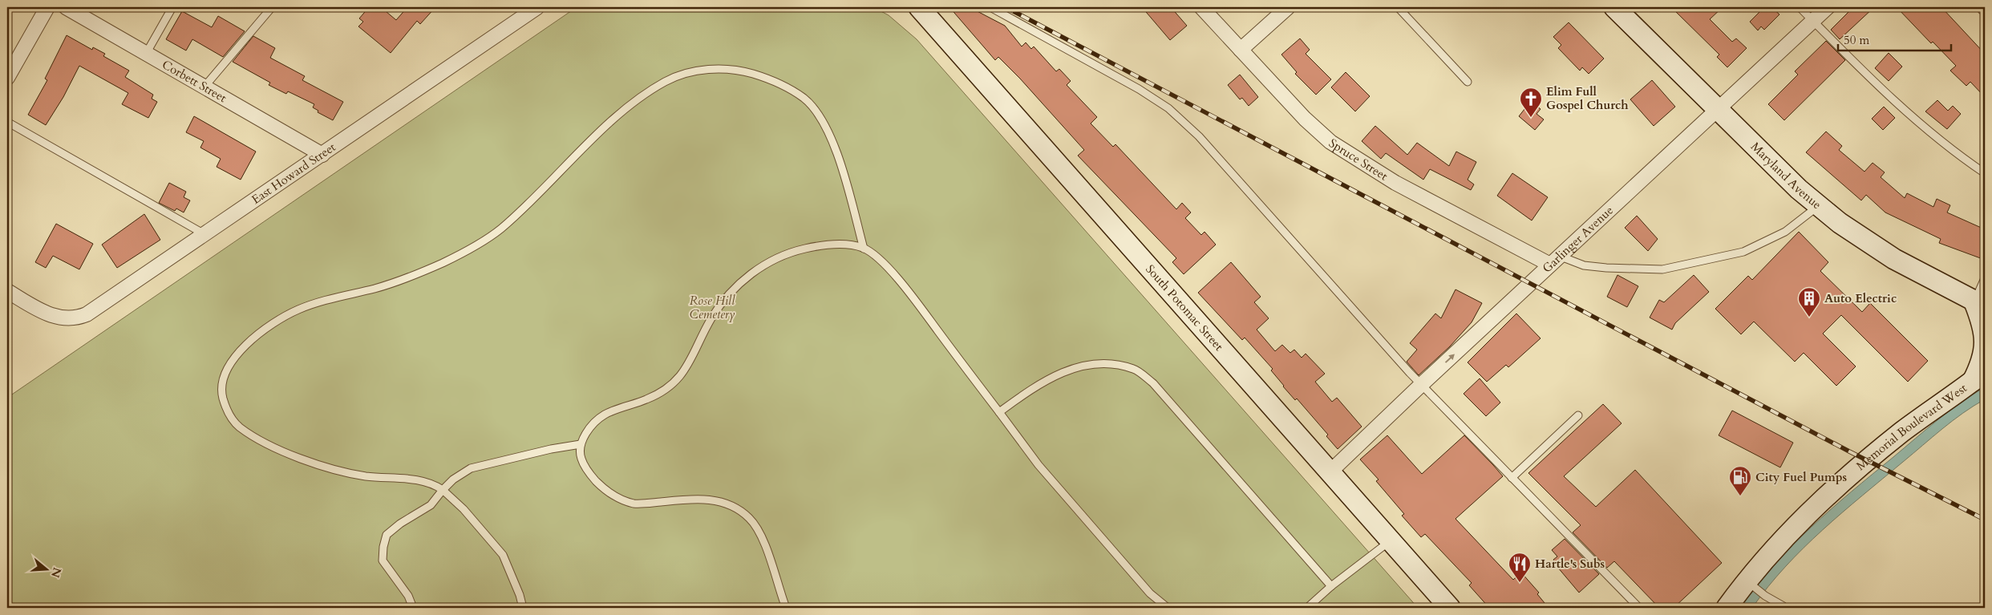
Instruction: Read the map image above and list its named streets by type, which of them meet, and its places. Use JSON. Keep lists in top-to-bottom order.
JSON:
{
  "streets": {
    "street": [
      "Corbett Street",
      "Spruce Street",
      "East Howard Street",
      "Maryland Avenue",
      "Garlinger Avenue",
      "South Potomac Street",
      "Memorial Boulevard West"
    ]
  },
  "crossings": [
    ["Corbett Street", "East Howard Street"],
    ["Spruce Street", "Garlinger Avenue"],
    ["Maryland Avenue", "Garlinger Avenue"],
    ["Garlinger Avenue", "South Potomac Street"]
  ],
  "parks": ["Rose Hill Cemetery"],
  "places": {
    "church": ["Elim Full Gospel Church"],
    "building": ["Auto Electric"],
    "fuel station": ["City Fuel Pumps"],
    "restaurant": ["Hartle's Subs"]
  },
  "scale_bar": "50 m",
  "north": "right"
}
